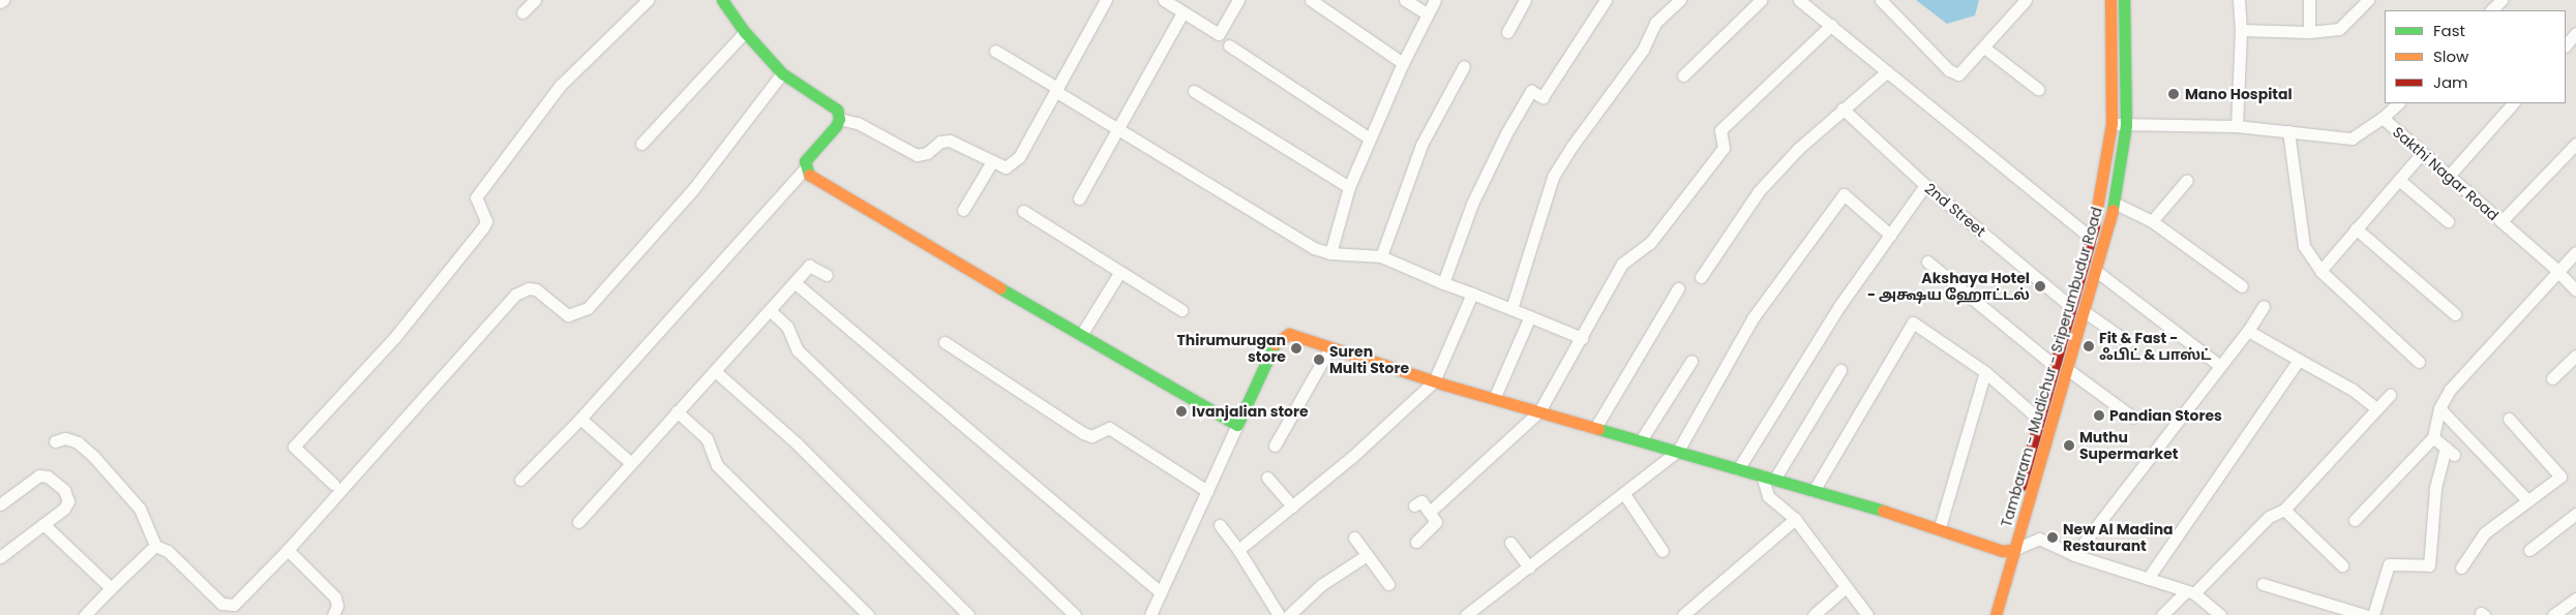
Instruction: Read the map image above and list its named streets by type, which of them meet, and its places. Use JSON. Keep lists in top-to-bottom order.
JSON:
{
  "streets": {
    "street": ["Sakthi Nagar Road", "2nd Street", "Tambaram - Mudichur - Sriperumbudur Road"]
  },
  "crossings": [
    ["Sakthi Nagar Road", "Tambaram - Mudichur - Sriperumbudur Road"],
    ["2nd Street", "Tambaram - Mudichur - Sriperumbudur Road"]
  ],
  "places": [
    "Mano Hospital",
    "Akshaya Hotel - அக்ஷய ஹோட்டல்",
    "Fit & Fast - ஃபிட் & பாஸ்ட்",
    "Thirumurugan store",
    "Suren Multi Store",
    "Ivanjalian store",
    "Pandian Stores",
    "Muthu Supermarket",
    "New Al Madina Restaurant"
  ],
  "legend": ["Fast", "Slow", "Jam"]
}
